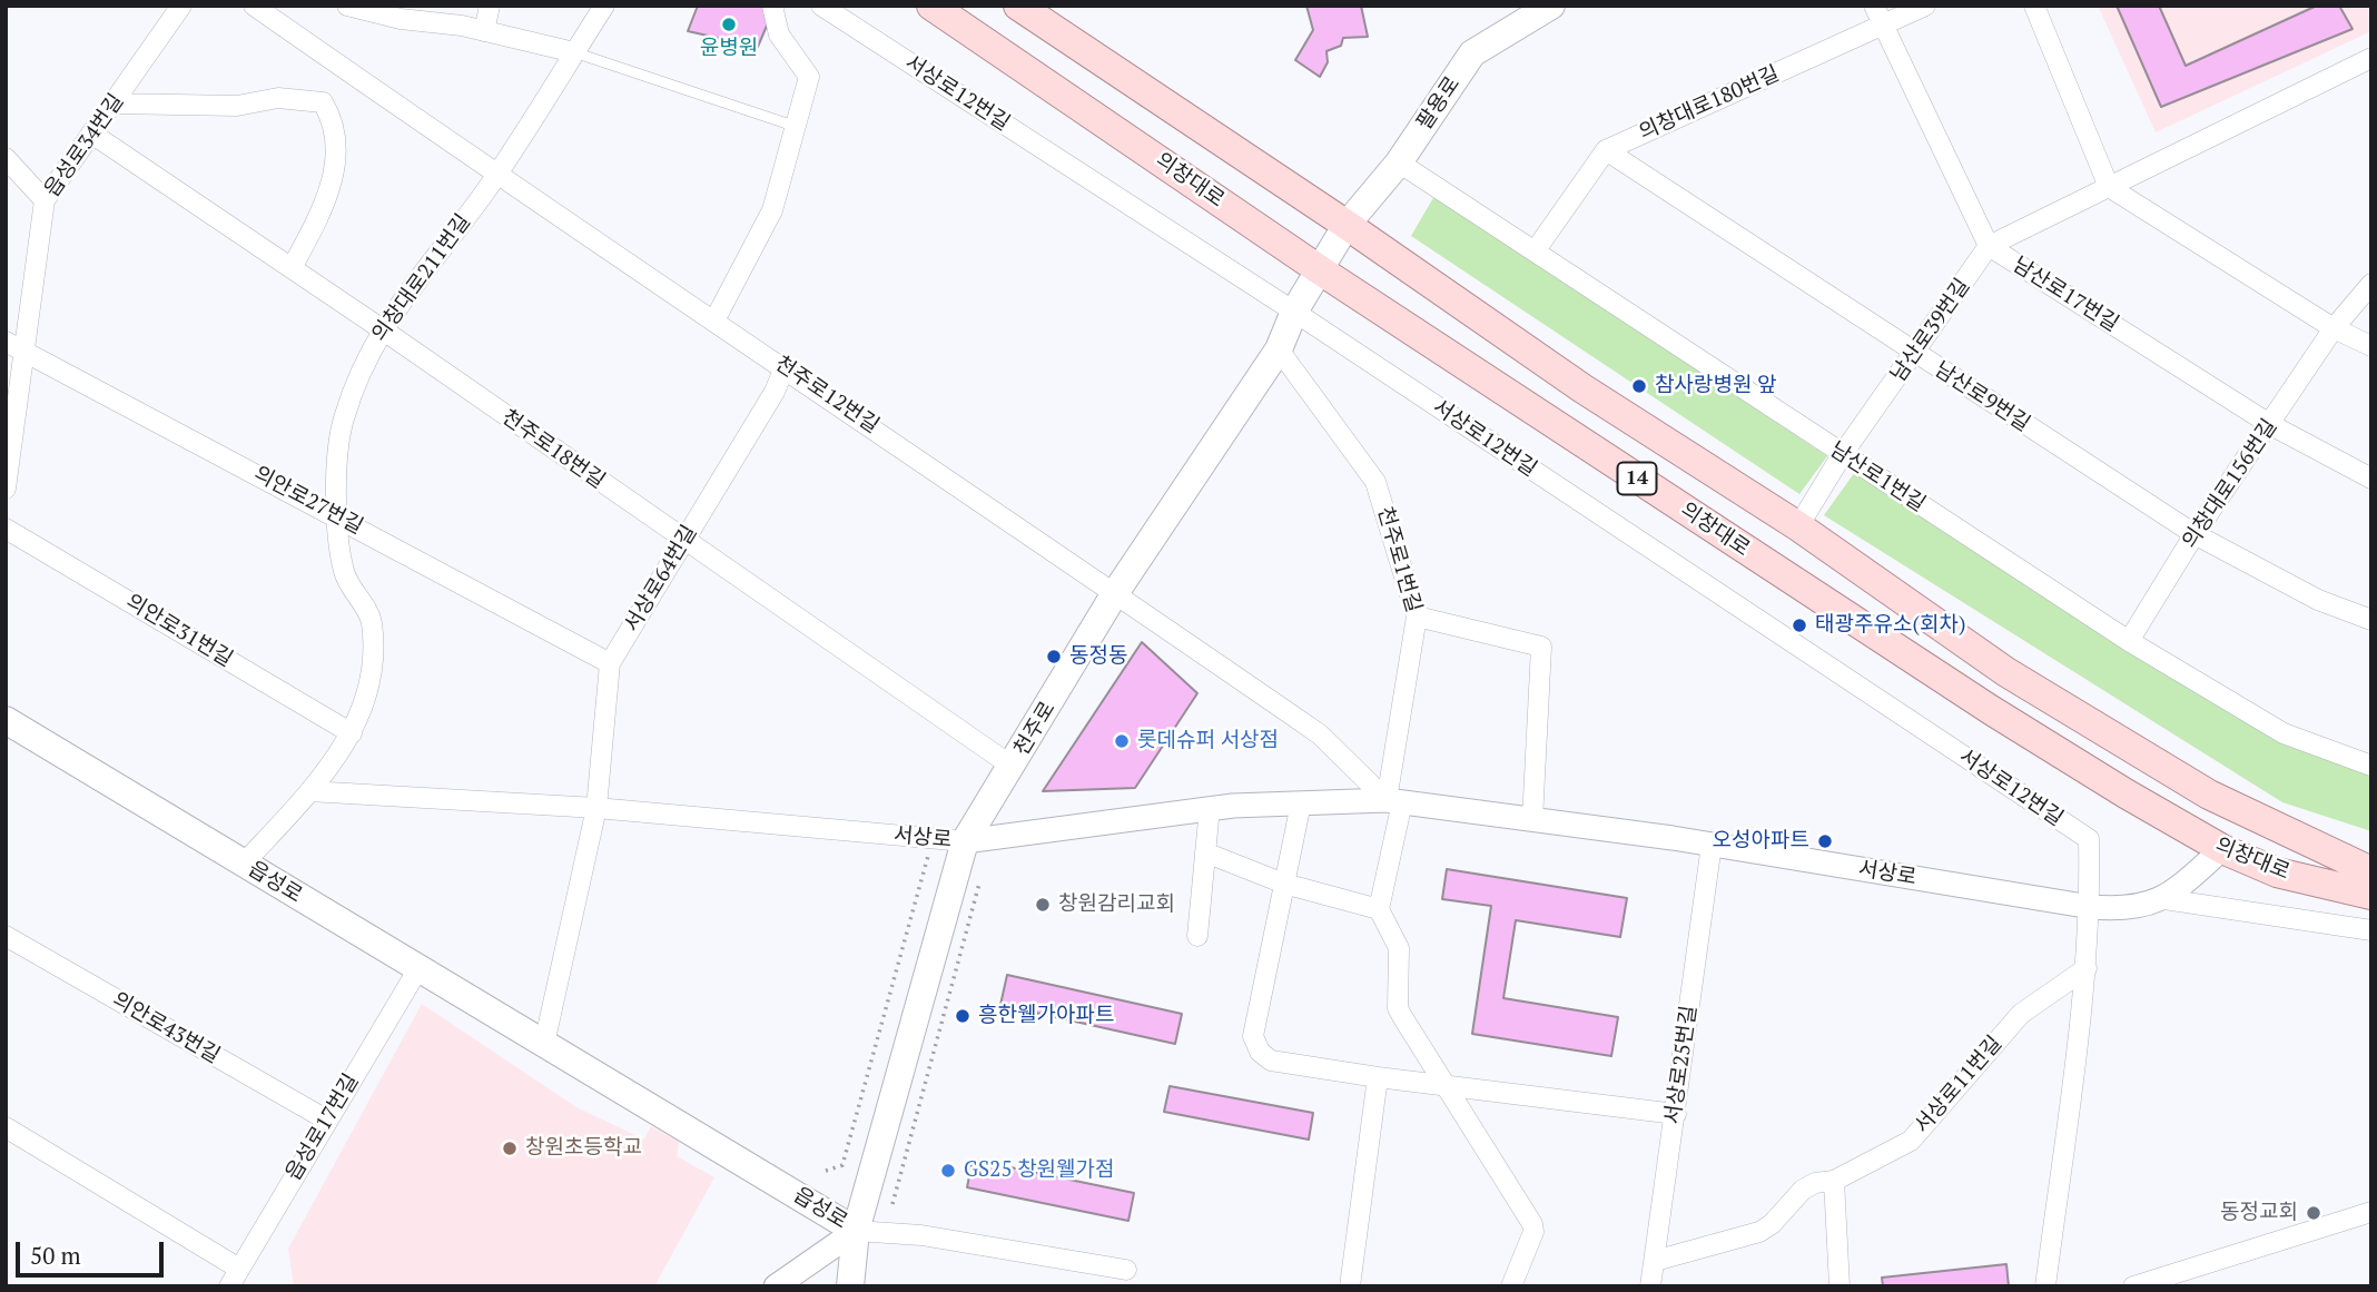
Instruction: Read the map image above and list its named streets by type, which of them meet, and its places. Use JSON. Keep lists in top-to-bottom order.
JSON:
{
  "streets": {
    "main road": [
      "팔용로",
      "의창대로",
      "14",
      "천주로",
      "읍성로"
    ],
    "street": [
      "서상로12번길",
      "의창대로180번길",
      "읍성로34번길",
      "의창대로211번길",
      "남산로17번길",
      "남산로39번길",
      "천주로12번길",
      "남산로9번길",
      "천주로18번길",
      "남산로1번길",
      "의창대로156번길",
      "의안로27번길",
      "천주로1번길",
      "서상로64번길",
      "의안로31번길",
      "서상로",
      "의안로43번길",
      "서상로25번길",
      "서상로11번길",
      "읍성로17번길"
    ]
  },
  "crossings": [
    ["서상로12번길", "천주로"],
    ["서상로12번길", "서상로"],
    ["팔용로", "의창대로"],
    ["팔용로", "남산로1번길"],
    ["팔용로", "천주로"],
    ["의창대로180번길", "남산로17번길"],
    ["의창대로180번길", "남산로9번길"],
    ["읍성로34번길", "천주로18번길"],
    ["읍성로34번길", "의안로27번길"],
    ["의창대로", "남산로39번길"],
    ["의창대로", "천주로"],
    ["의창대로", "서상로"],
    ["의창대로211번길", "천주로12번길"],
    ["의창대로211번길", "천주로18번길"],
    ["의창대로211번길", "의안로27번길"],
    ["의창대로211번길", "의안로31번길"],
    ["의창대로211번길", "서상로"],
    ["의창대로211번길", "읍성로"],
    ["남산로17번길", "남산로39번길"],
    ["남산로17번길", "의창대로156번길"],
    ["남산로39번길", "남산로9번길"],
    ["남산로39번길", "남산로1번길"],
    ["천주로12번길", "천주로1번길"],
    ["천주로12번길", "서상로64번길"],
    ["천주로12번길", "천주로"],
    ["천주로12번길", "서상로"],
    ["남산로9번길", "의창대로156번길"],
    ["천주로18번길", "서상로64번길"],
    ["천주로18번길", "천주로"],
    ["남산로1번길", "의창대로156번길"],
    ["의안로27번길", "서상로64번길"],
    ["천주로1번길", "천주로"],
    ["천주로1번길", "서상로"],
    ["서상로64번길", "서상로"],
    ["천주로", "서상로"],
    ["천주로", "읍성로"],
    ["서상로", "서상로25번길"],
    ["읍성로", "읍성로17번길"],
    ["의안로43번길", "읍성로17번길"],
    ["서상로25번길", "서상로11번길"]
  ],
  "places": [
    "윤병원",
    "참사랑병원 앞",
    "태광주유소(회차)",
    "동정동",
    "롯데슈퍼 서상점",
    "오성아파트",
    "창원감리교회",
    "흥한웰가아파트",
    "창원초등학교",
    "GS25 창원웰가점",
    "동정교회"
  ],
  "scale_bar": "50 m"
}
